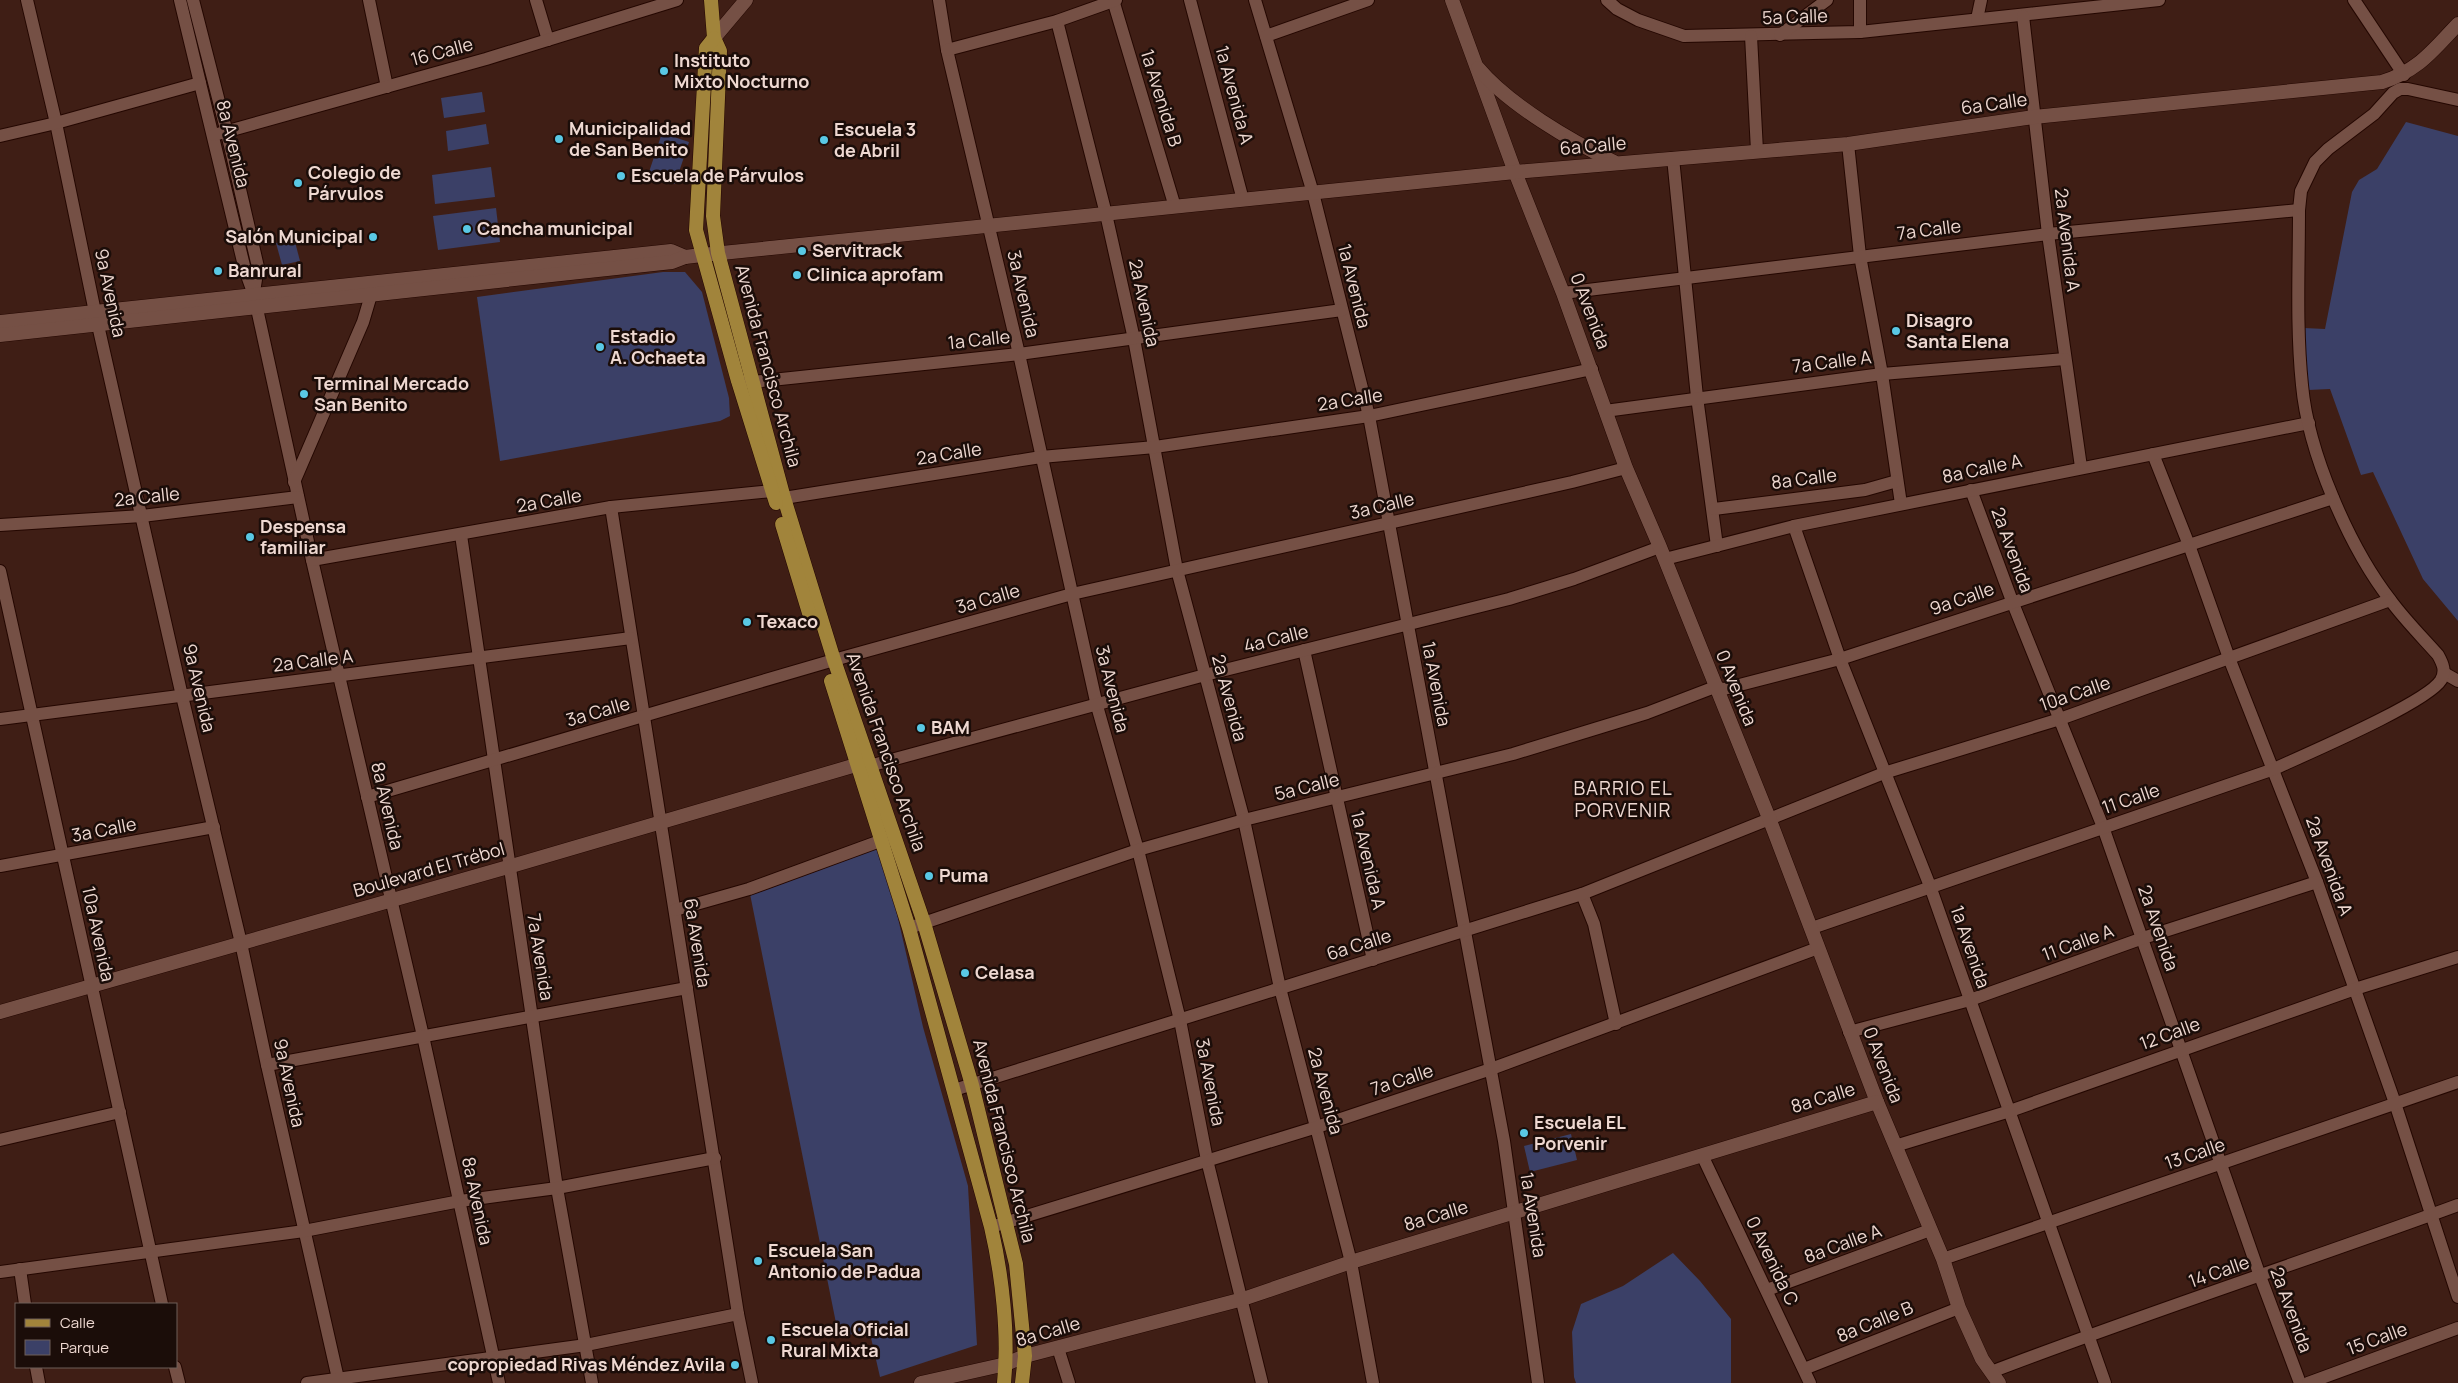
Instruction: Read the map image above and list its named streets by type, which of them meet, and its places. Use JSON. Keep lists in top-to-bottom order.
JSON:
{
  "streets": {
    "main road": ["Avenida Francisco Archila"],
    "street": [
      "5a Calle",
      "16 Calle",
      "1a Avenida A",
      "1a Avenida B",
      "6a Calle",
      "8a Avenida",
      "7a Calle",
      "2a Avenida A",
      "1a Avenida",
      "9a Avenida",
      "3a Avenida",
      "2a Avenida",
      "0 Avenida",
      "1a Calle",
      "7a Calle A",
      "2a Calle",
      "8a Calle A",
      "8a Calle",
      "3a Calle",
      "9a Calle",
      "4a Calle",
      "2a Calle A",
      "10a Calle",
      "11 Calle",
      "Boulevard El Trébol",
      "10a Avenida",
      "6a Avenida",
      "11 Calle A",
      "7a Avenida",
      "12 Calle",
      "13 Calle",
      "0 Avenida C",
      "14 Calle",
      "8a Calle B",
      "15 Calle"
    ]
  },
  "crossings": [
    ["5a Calle", "1a Avenida A"],
    ["5a Calle", "2a Avenida A"],
    ["5a Calle", "1a Avenida"],
    ["5a Calle", "3a Avenida"],
    ["5a Calle", "2a Avenida"],
    ["5a Calle", "0 Avenida"],
    ["5a Calle", "Avenida Francisco Archila"],
    ["5a Calle", "9a Calle"],
    ["16 Calle", "8a Avenida"],
    ["1a Avenida A", "6a Calle"],
    ["1a Avenida A", "4a Calle"],
    ["1a Avenida B", "6a Calle"],
    ["6a Calle", "2a Avenida A"],
    ["6a Calle", "1a Avenida"],
    ["6a Calle", "3a Avenida"],
    ["6a Calle", "2a Avenida"],
    ["6a Calle", "0 Avenida"],
    ["6a Calle", "Avenida Francisco Archila"],
    ["6a Calle", "10a Calle"],
    ["8a Avenida", "2a Calle"],
    ["8a Avenida", "3a Calle"],
    ["8a Avenida", "2a Calle A"],
    ["8a Avenida", "Boulevard El Trébol"],
    ["7a Calle", "2a Avenida A"],
    ["7a Calle", "1a Avenida"],
    ["7a Calle", "3a Avenida"],
    ["7a Calle", "2a Avenida"],
    ["7a Calle", "0 Avenida"],
    ["7a Calle", "Avenida Francisco Archila"],
    ["2a Avenida A", "7a Calle A"],
    ["2a Avenida A", "8a Calle A"],
    ["2a Avenida A", "9a Calle"],
    ["2a Avenida A", "10a Calle"],
    ["2a Avenida A", "11 Calle"],
    ["2a Avenida A", "11 Calle A"],
    ["2a Avenida A", "12 Calle"],
    ["2a Avenida A", "13 Calle"],
    ["2a Avenida A", "14 Calle"],
    ["1a Avenida", "1a Calle"],
    ["1a Avenida", "2a Calle"],
    ["1a Avenida", "8a Calle A"],
    ["1a Avenida", "8a Calle"],
    ["1a Avenida", "3a Calle"],
    ["1a Avenida", "9a Calle"],
    ["1a Avenida", "4a Calle"],
    ["1a Avenida", "10a Calle"],
    ["1a Avenida", "11 Calle"],
    ["1a Avenida", "11 Calle A"],
    ["1a Avenida", "12 Calle"],
    ["1a Avenida", "13 Calle"],
    ["1a Avenida", "14 Calle"],
    ["9a Avenida", "2a Calle"],
    ["9a Avenida", "3a Calle"],
    ["9a Avenida", "2a Calle A"],
    ["9a Avenida", "Boulevard El Trébol"],
    ["3a Avenida", "1a Calle"],
    ["3a Avenida", "2a Calle"],
    ["3a Avenida", "8a Calle"],
    ["3a Avenida", "3a Calle"],
    ["3a Avenida", "4a Calle"],
    ["2a Avenida", "1a Calle"],
    ["2a Avenida", "2a Calle"],
    ["2a Avenida", "8a Calle A"],
    ["2a Avenida", "8a Calle"],
    ["2a Avenida", "3a Calle"],
    ["2a Avenida", "9a Calle"],
    ["2a Avenida", "4a Calle"],
    ["2a Avenida", "10a Calle"],
    ["2a Avenida", "11 Calle"],
    ["2a Avenida", "11 Calle A"],
    ["2a Avenida", "12 Calle"],
    ["2a Avenida", "13 Calle"],
    ["2a Avenida", "14 Calle"],
    ["0 Avenida", "7a Calle A"],
    ["0 Avenida", "2a Calle"],
    ["0 Avenida", "8a Calle A"],
    ["0 Avenida", "8a Calle"],
    ["0 Avenida", "3a Calle"],
    ["0 Avenida", "9a Calle"],
    ["0 Avenida", "4a Calle"],
    ["0 Avenida", "10a Calle"],
    ["0 Avenida", "11 Calle"],
    ["0 Avenida", "11 Calle A"],
    ["0 Avenida", "12 Calle"],
    ["0 Avenida", "13 Calle"],
    ["0 Avenida", "14 Calle"],
    ["0 Avenida", "8a Calle B"],
    ["1a Calle", "Avenida Francisco Archila"],
    ["Avenida Francisco Archila", "2a Calle"],
    ["Avenida Francisco Archila", "8a Calle"],
    ["Avenida Francisco Archila", "3a Calle"],
    ["Avenida Francisco Archila", "4a Calle"],
    ["Avenida Francisco Archila", "Boulevard El Trébol"],
    ["2a Calle", "6a Avenida"],
    ["2a Calle", "7a Avenida"],
    ["8a Calle A", "4a Calle"],
    ["8a Calle A", "0 Avenida C"],
    ["8a Calle", "0 Avenida C"],
    ["3a Calle", "10a Avenida"],
    ["3a Calle", "6a Avenida"],
    ["3a Calle", "7a Avenida"],
    ["4a Calle", "Boulevard El Trébol"],
    ["2a Calle A", "10a Avenida"],
    ["2a Calle A", "6a Avenida"],
    ["2a Calle A", "7a Avenida"],
    ["Boulevard El Trébol", "10a Avenida"],
    ["Boulevard El Trébol", "6a Avenida"],
    ["Boulevard El Trébol", "7a Avenida"],
    ["0 Avenida C", "8a Calle B"]
  ],
  "districts": ["BARRIO EL PORVENIR"],
  "places": [
    "Instituto Mixto Nocturno",
    "Municipalidad de San Benito",
    "Escuela 3 de Abril",
    "Escuela de Párvulos",
    "Colegio de Párvulos",
    "Cancha municipal",
    "Salón Municipal",
    "Servitrack",
    "Banrural",
    "Clinica aprofam",
    "Disagro Santa Elena",
    "Estadio A. Ochaeta",
    "Terminal Mercado San Benito",
    "Despensa familiar",
    "Texaco",
    "BAM",
    "Puma",
    "Celasa",
    "Escuela EL Porvenir",
    "Escuela San Antonio de Padua",
    "Escuela Oficial Rural Mixta",
    "copropiedad Rivas Méndez Avila"
  ],
  "legend": ["Calle", "Parque"]
}
